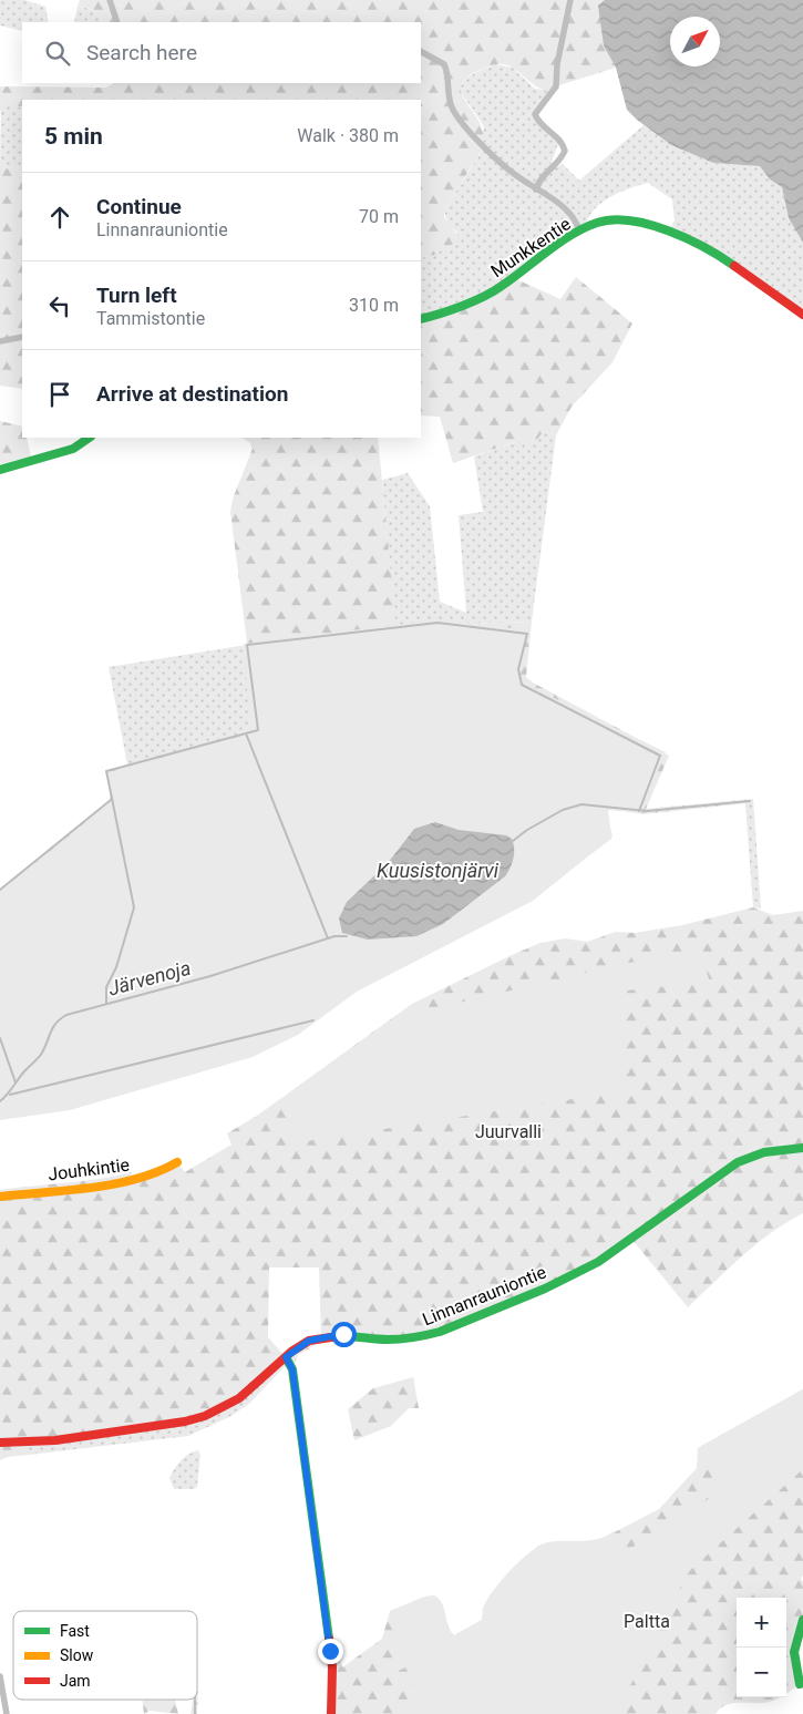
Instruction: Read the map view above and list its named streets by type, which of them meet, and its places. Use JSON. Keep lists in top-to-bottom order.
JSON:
{
  "streets": {
    "street": ["Munkkentie", "Jouhkintie", "Linnanrauniontie"]
  },
  "water": ["Kuusistonjärvi", "Järvenoja"],
  "parks": ["Juurvalli", "Paltta"],
  "legend": ["Fast", "Slow", "Jam"],
  "north": "top right",
  "page": {
    "search": "Search here",
    "heading": ["5 min", "Walk · 380 m"],
    "list": [
      ["Continue", "Linnanrauniontie", "70 m"],
      ["Turn left", "Tammistontie", "310 m"],
      "Arrive at destination"
    ],
    "map_buttons": ["+", "−"]
  }
}
